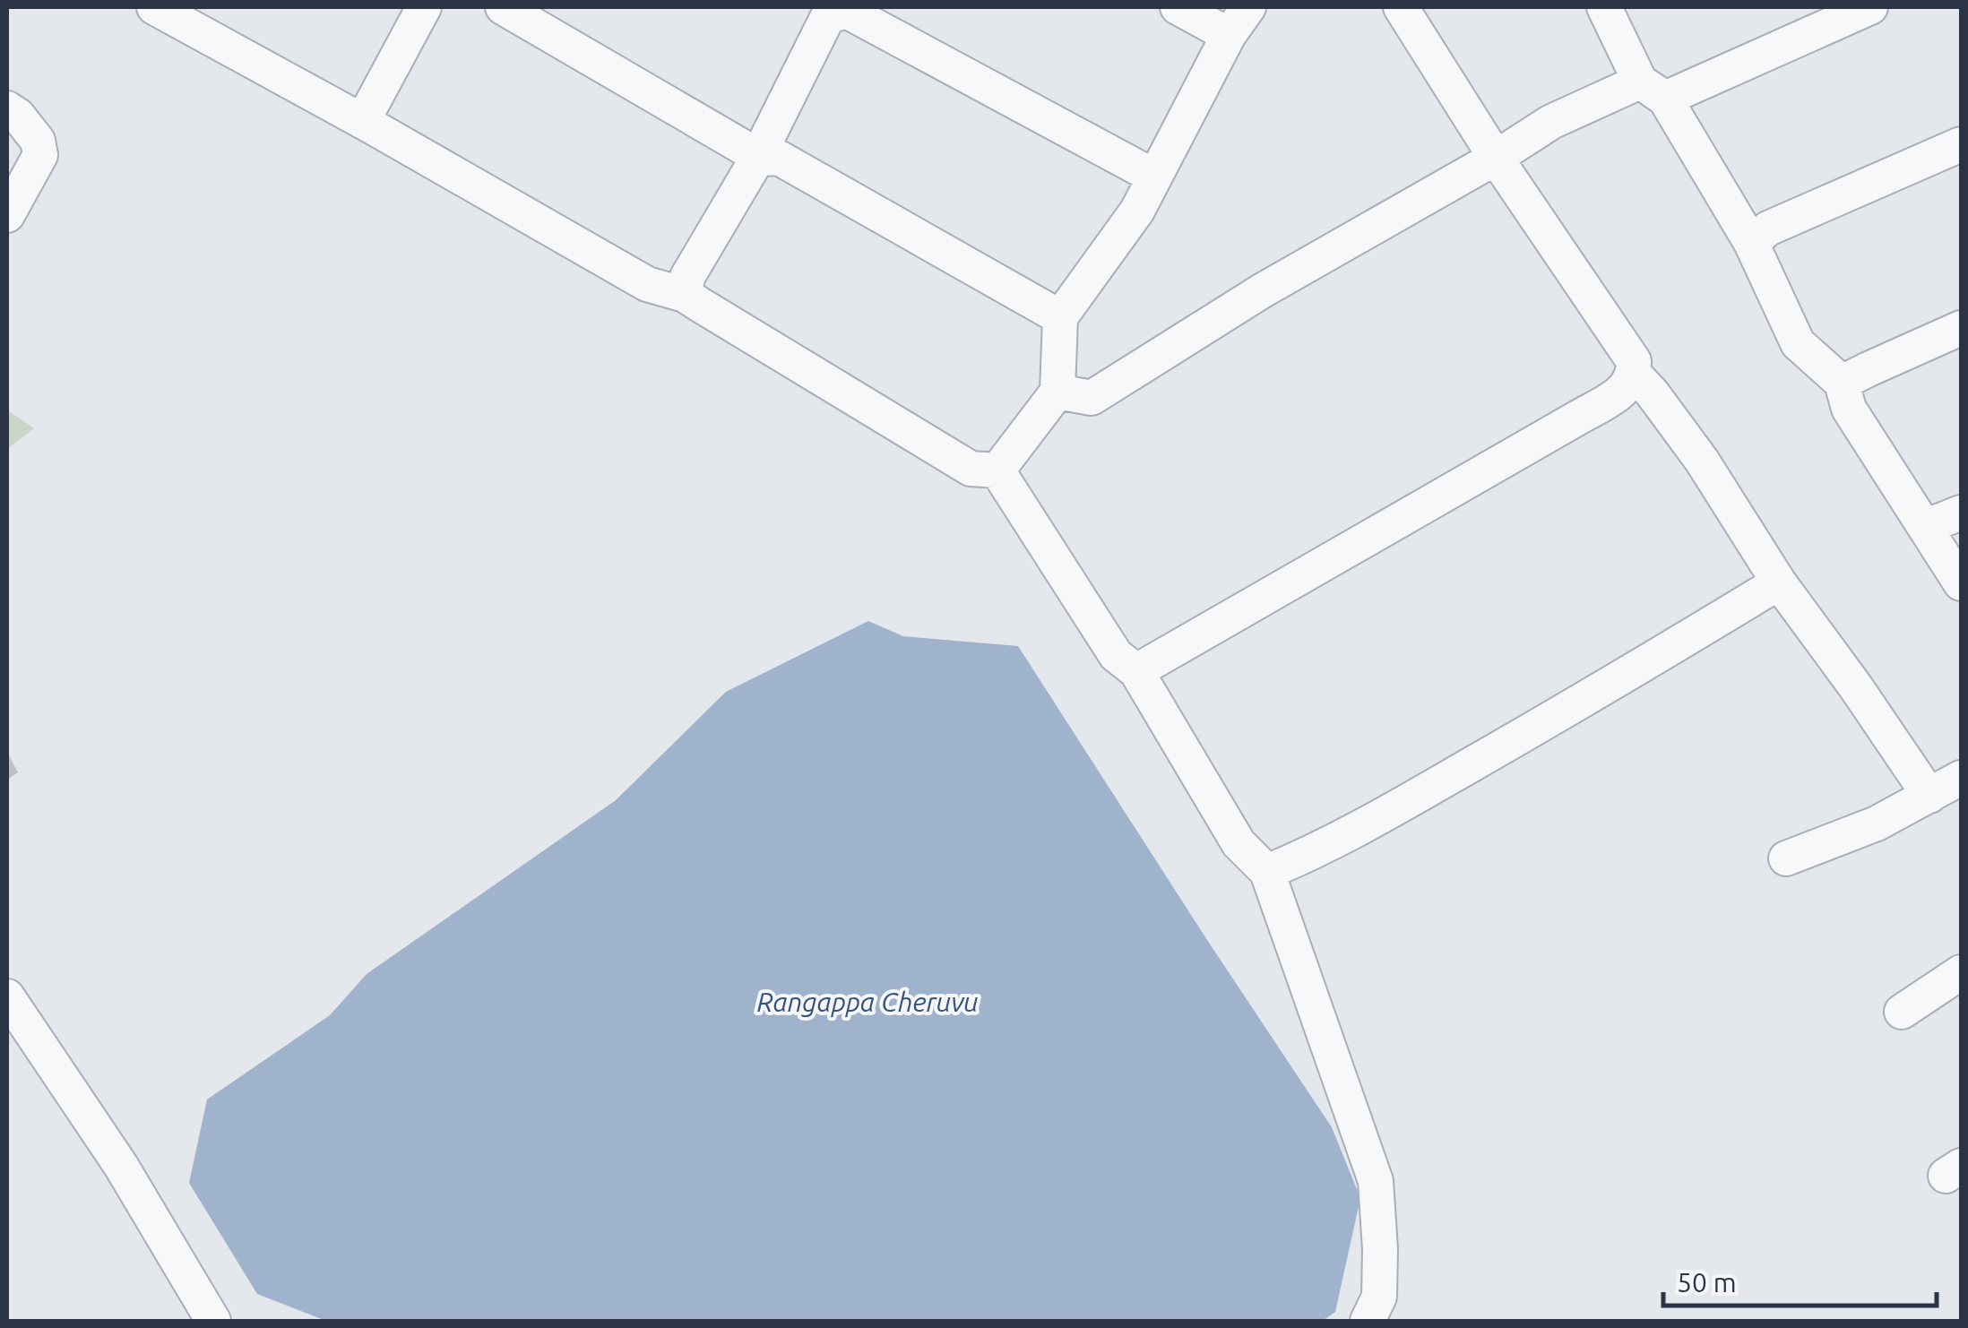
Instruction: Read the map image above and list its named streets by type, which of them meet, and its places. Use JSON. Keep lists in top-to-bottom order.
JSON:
{
  "water": ["Rangappa Cheruvu"],
  "scale_bar": "50 m"
}
